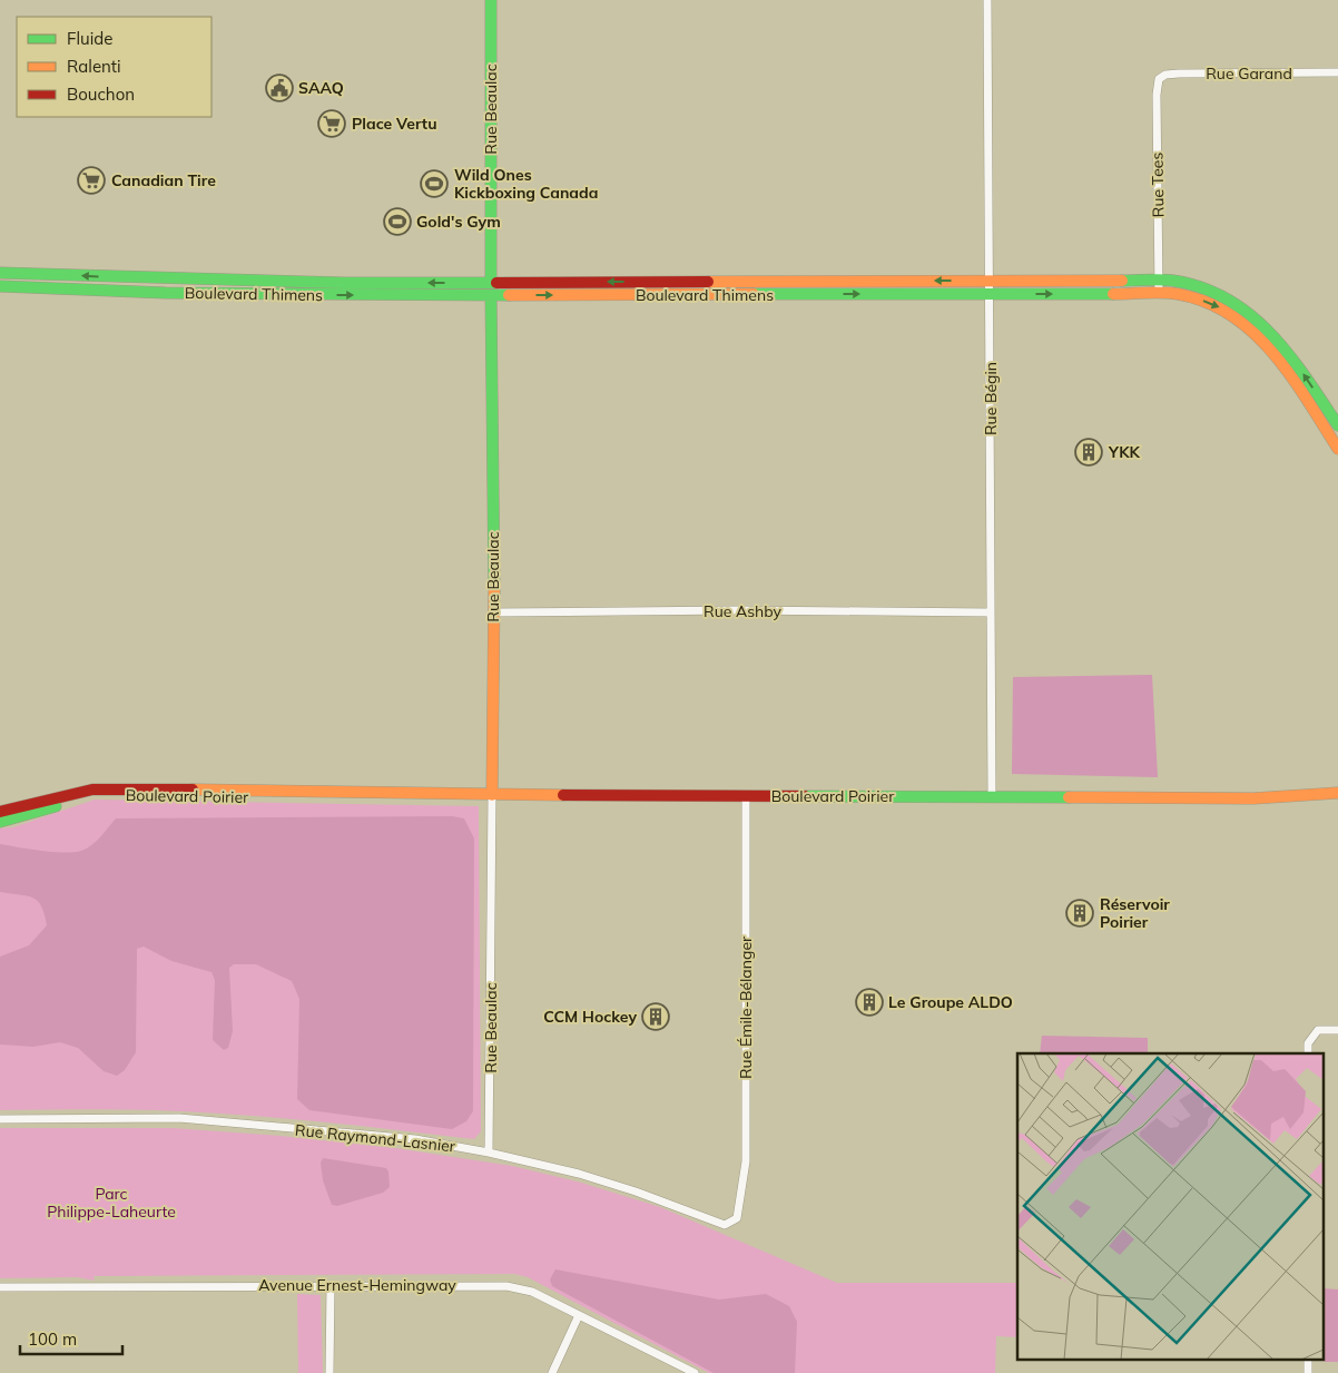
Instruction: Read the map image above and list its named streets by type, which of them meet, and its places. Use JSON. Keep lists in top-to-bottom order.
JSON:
{
  "streets": {
    "street": [
      "Rue Garand",
      "Rue Beaulac",
      "Rue Tees",
      "Boulevard Thimens",
      "Rue Bégin",
      "Rue Ashby",
      "Boulevard Poirier",
      "Rue Émile-Bélanger",
      "Rue Raymond-Lasnier",
      "Avenue Ernest-Hemingway"
    ]
  },
  "crossings": [
    ["Rue Garand", "Rue Tees"],
    ["Rue Beaulac", "Boulevard Thimens"],
    ["Rue Beaulac", "Rue Ashby"],
    ["Rue Beaulac", "Boulevard Poirier"],
    ["Rue Beaulac", "Rue Raymond-Lasnier"],
    ["Rue Tees", "Boulevard Thimens"],
    ["Boulevard Thimens", "Rue Bégin"],
    ["Rue Bégin", "Rue Ashby"],
    ["Rue Bégin", "Boulevard Poirier"],
    ["Boulevard Poirier", "Rue Émile-Bélanger"],
    ["Rue Émile-Bélanger", "Rue Raymond-Lasnier"]
  ],
  "parks": ["Parc Philippe-Laheurte"],
  "places": {
    "public building": ["SAAQ"],
    "supermarket": ["Place Vertu", "Canadian Tire"],
    "sports": ["Wild Ones Kickboxing Canada", "Gold's Gym"],
    "building": [
      "YKK",
      "Réservoir Poirier",
      "Le Groupe ALDO",
      "CCM Hockey"
    ]
  },
  "legend": ["Fluide", "Ralenti", "Bouchon"],
  "scale_bar": "100 m"
}
